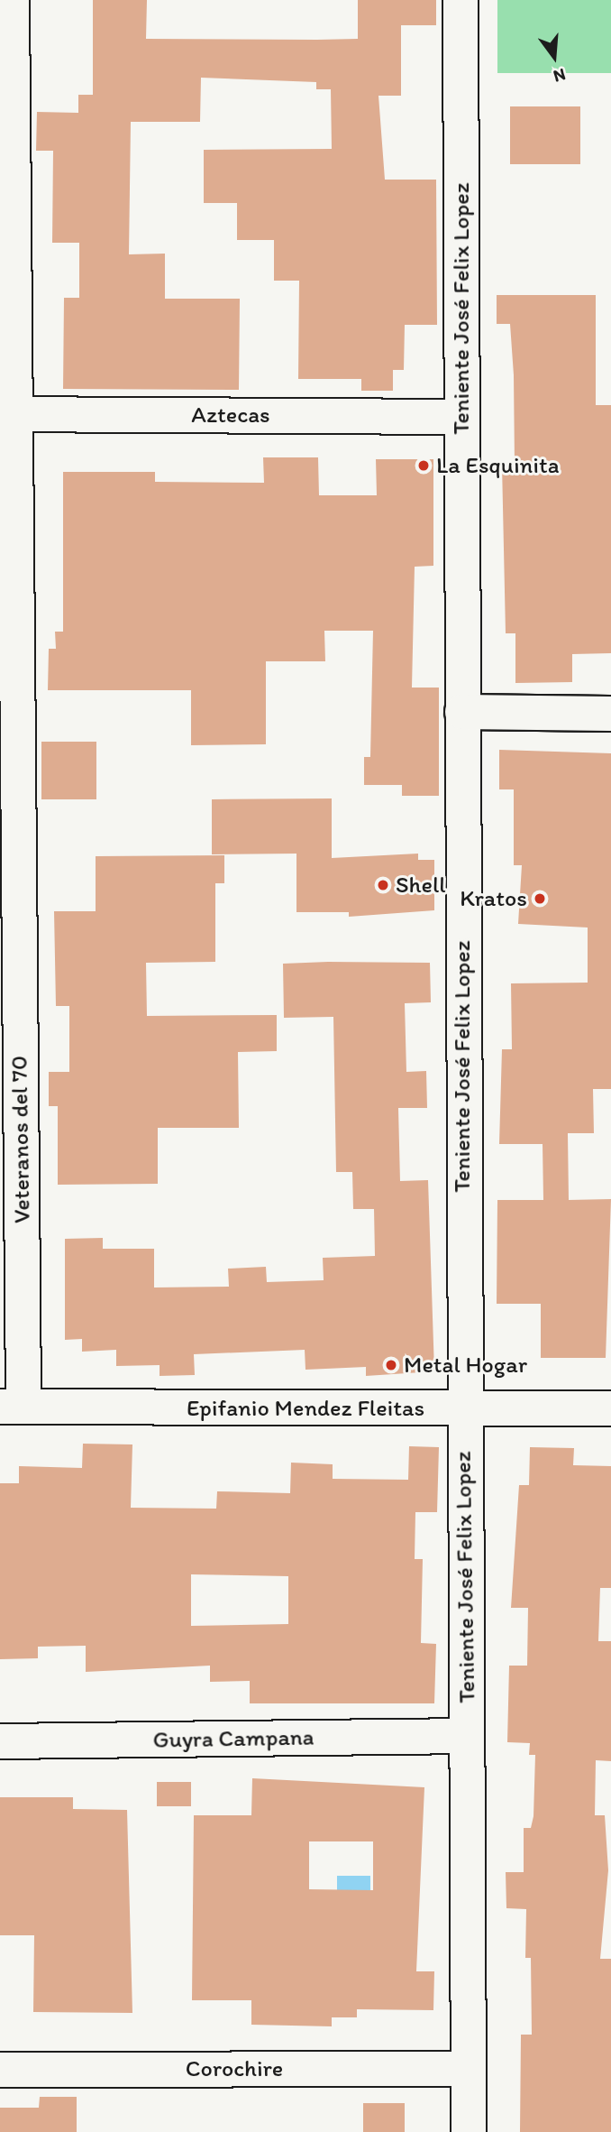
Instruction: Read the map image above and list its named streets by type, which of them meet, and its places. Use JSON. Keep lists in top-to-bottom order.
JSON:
{
  "streets": {
    "street": [
      "Teniente José Felix Lopez",
      "Aztecas",
      "Veteranos del 70",
      "Epifanio Mendez Fleitas",
      "Guyra Campana",
      "Corochire"
    ]
  },
  "crossings": [
    ["Teniente José Felix Lopez", "Aztecas"],
    ["Teniente José Felix Lopez", "Epifanio Mendez Fleitas"],
    ["Teniente José Felix Lopez", "Guyra Campana"],
    ["Teniente José Felix Lopez", "Corochire"],
    ["Aztecas", "Veteranos del 70"],
    ["Veteranos del 70", "Epifanio Mendez Fleitas"]
  ],
  "places": [
    "La Esquinita",
    "Shell",
    "Kratos",
    "Metal Hogar"
  ],
  "north": "bottom"
}
